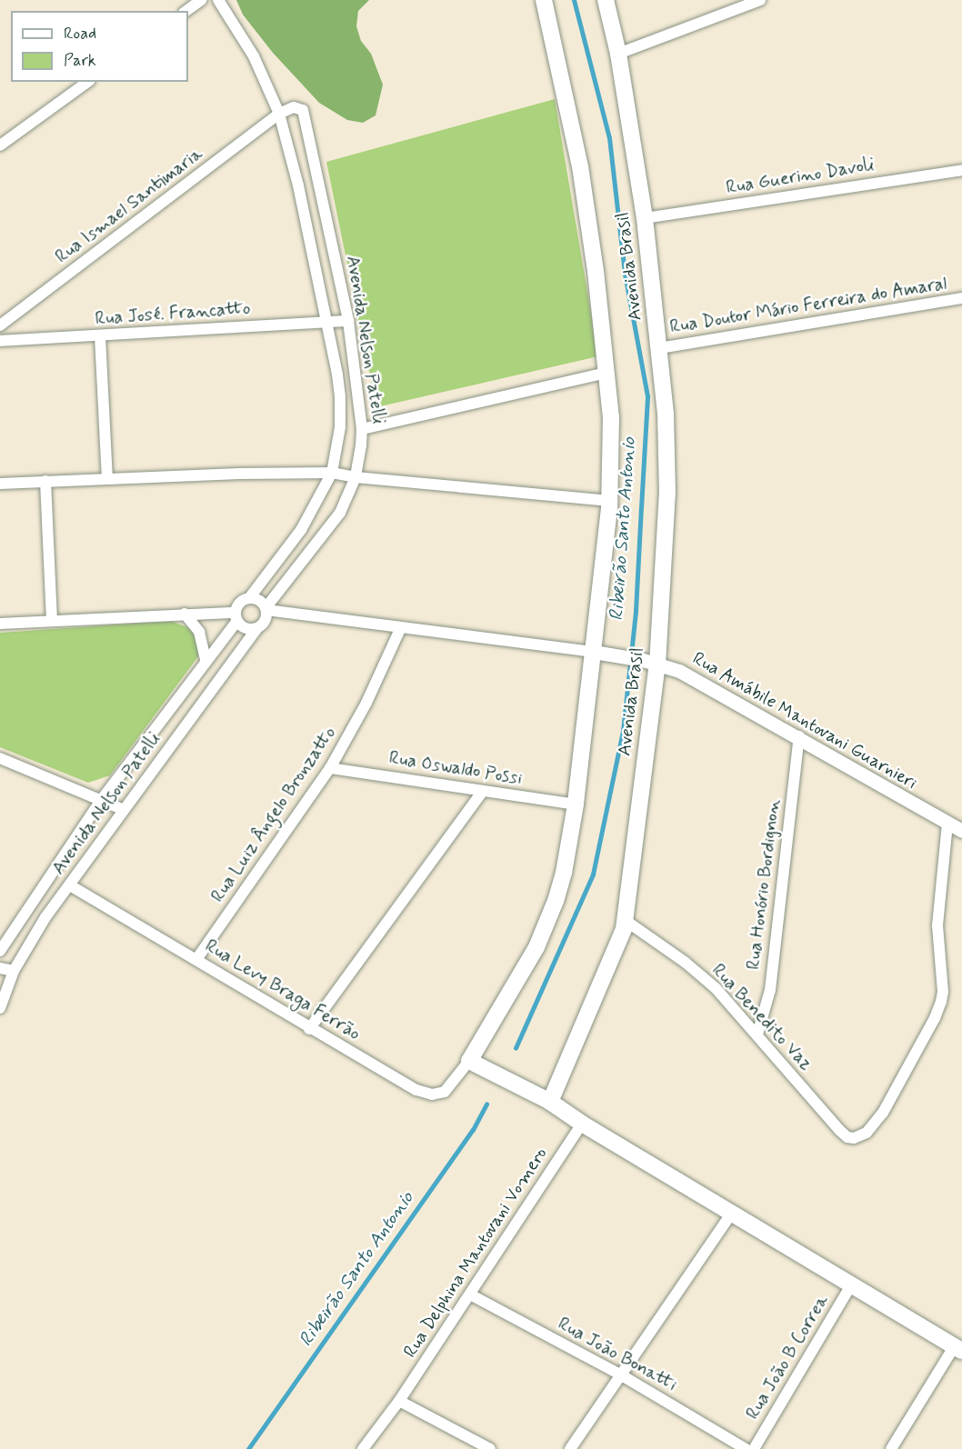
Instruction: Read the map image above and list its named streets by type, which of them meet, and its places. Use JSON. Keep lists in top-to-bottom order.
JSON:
{
  "streets": {
    "main road": ["Avenida Brasil"],
    "street": [
      "Rua Guerino Davoli",
      "Rua Ismael Santimaria",
      "Rua Doutor Mário Ferreira do Amaral",
      "Rua José. Francatto",
      "Avenida Nelson Patelli",
      "Rua Amábile Mantovani Guarnieri",
      "Rua Oswaldo Possi",
      "Rua Luiz Ângelo Bronzatto",
      "Rua Honório Bordignon",
      "Rua Levy Braga Ferrão",
      "Rua Benedito Vaz",
      "Rua Delphina Mantovani Vomero",
      "Rua João Bonatti",
      "Rua João B Correa"
    ]
  },
  "crossings": [
    ["Rua Guerino Davoli", "Avenida Brasil"],
    ["Rua Ismael Santimaria", "Avenida Nelson Patelli"],
    ["Avenida Brasil", "Rua Doutor Mário Ferreira do Amaral"],
    ["Avenida Brasil", "Rua Amábile Mantovani Guarnieri"],
    ["Avenida Brasil", "Rua Oswaldo Possi"],
    ["Avenida Brasil", "Rua Levy Braga Ferrão"],
    ["Avenida Brasil", "Rua Benedito Vaz"],
    ["Rua José. Francatto", "Avenida Nelson Patelli"],
    ["Avenida Nelson Patelli", "Rua Amábile Mantovani Guarnieri"],
    ["Avenida Nelson Patelli", "Rua Levy Braga Ferrão"],
    ["Rua Amábile Mantovani Guarnieri", "Rua Luiz Ângelo Bronzatto"],
    ["Rua Amábile Mantovani Guarnieri", "Rua Honório Bordignon"],
    ["Rua Amábile Mantovani Guarnieri", "Rua Benedito Vaz"],
    ["Rua Oswaldo Possi", "Rua Luiz Ângelo Bronzatto"],
    ["Rua Luiz Ângelo Bronzatto", "Rua Levy Braga Ferrão"],
    ["Rua Honório Bordignon", "Rua Benedito Vaz"],
    ["Rua Delphina Mantovani Vomero", "Rua João Bonatti"]
  ],
  "water": ["Ribeirão Santo Antonio"],
  "legend": ["Road", "Park"]
}
